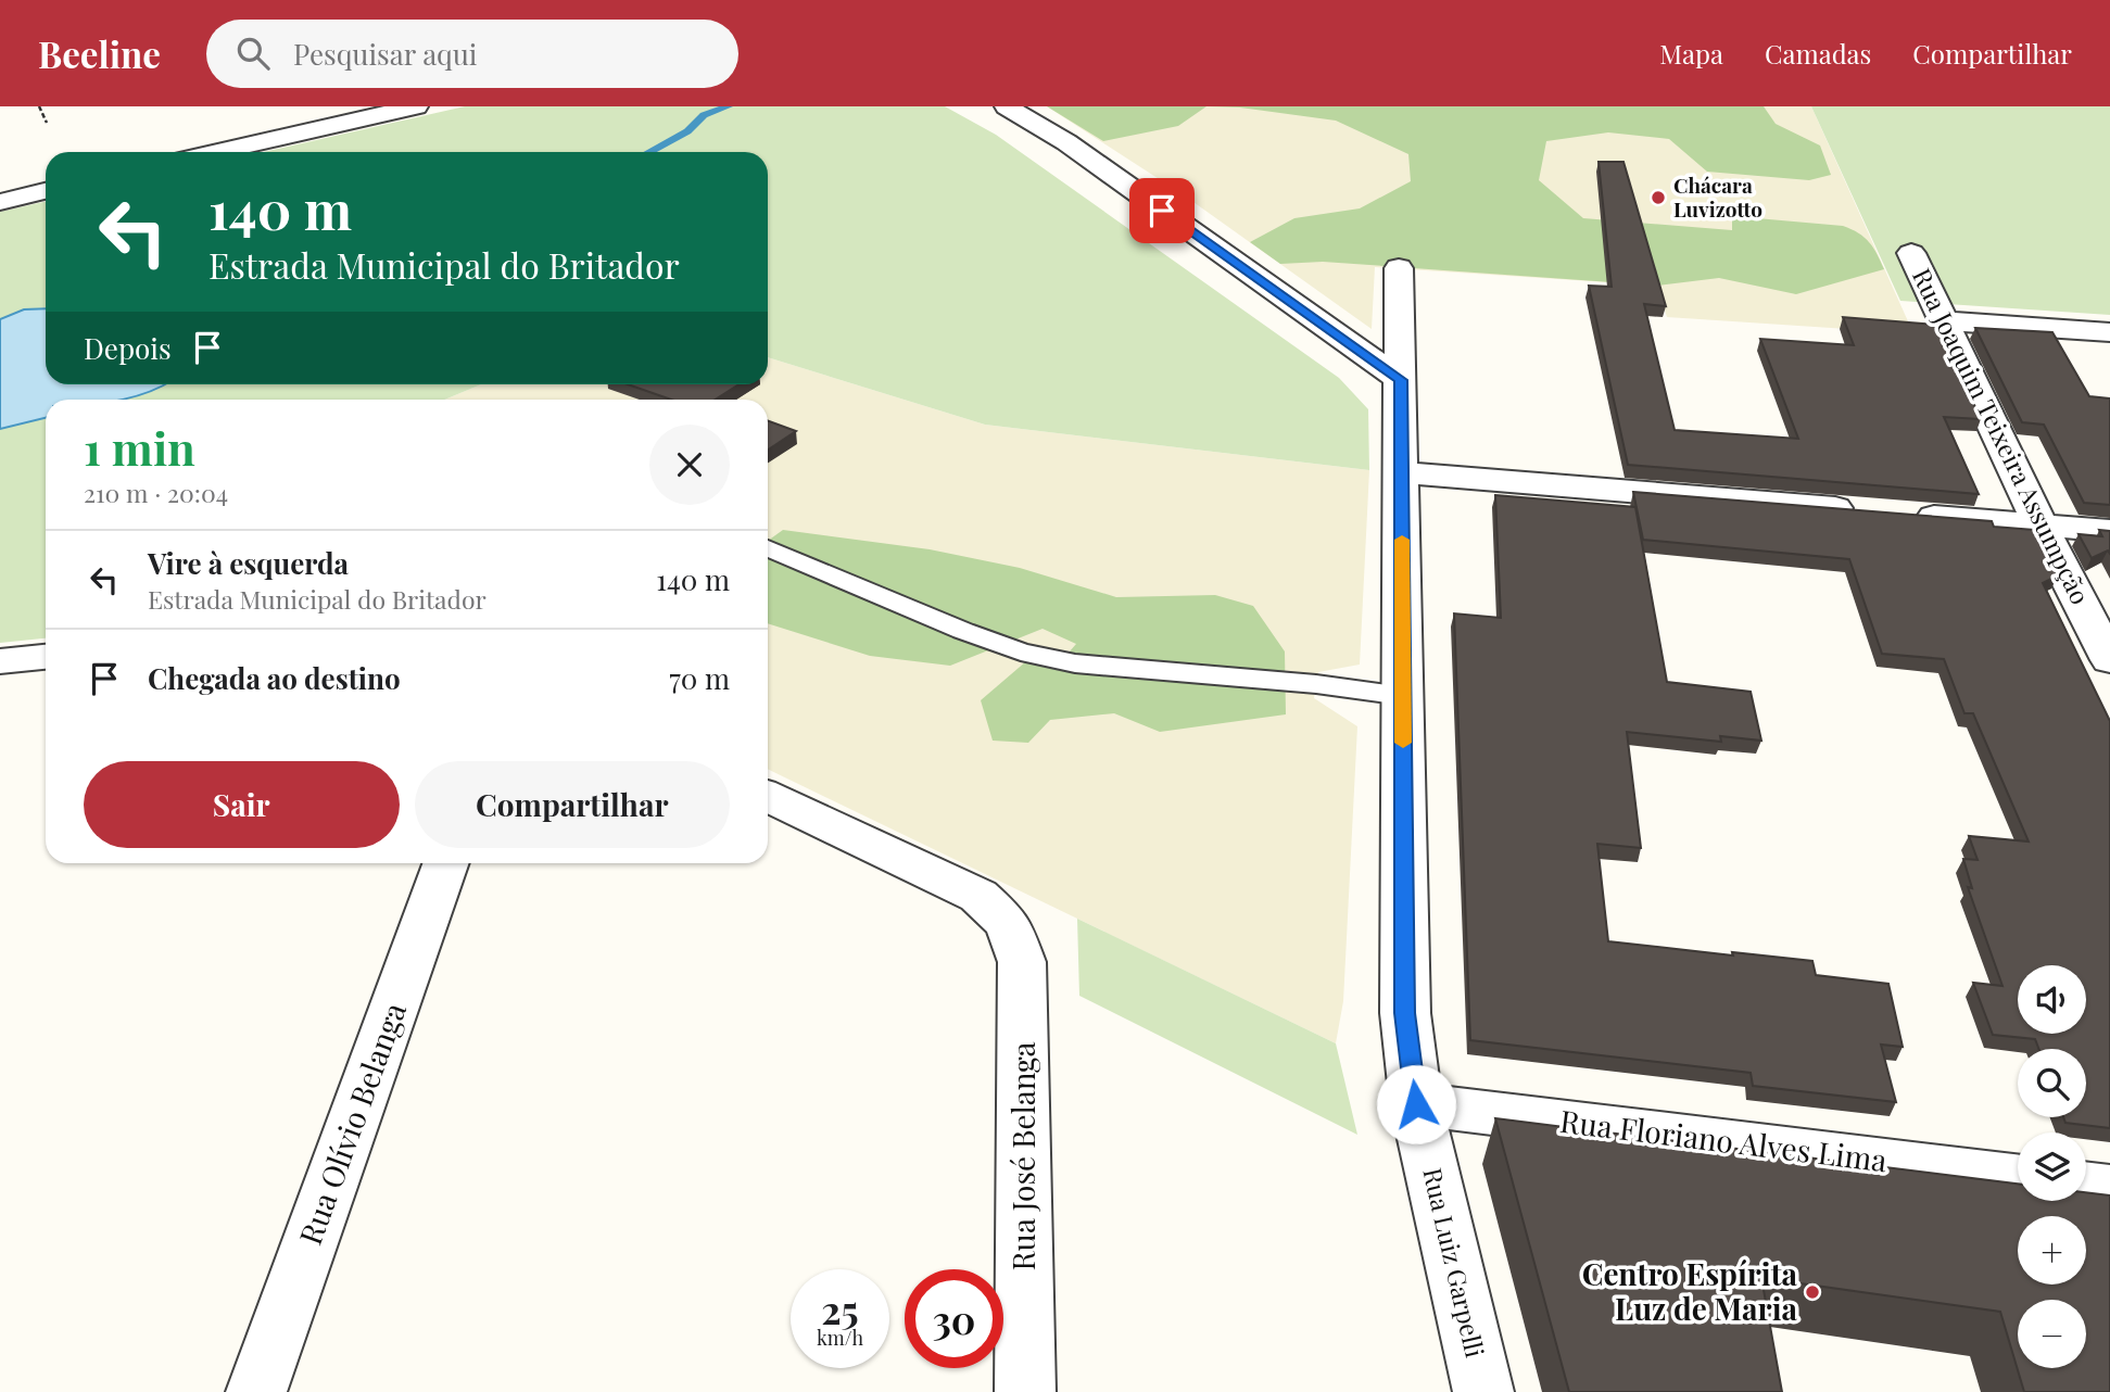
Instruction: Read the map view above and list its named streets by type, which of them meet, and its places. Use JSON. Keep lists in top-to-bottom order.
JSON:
{
  "streets": {
    "street": [
      "Rua Joaquim Teixeira Assumpção",
      "Rua Olívio Belanga",
      "Rua Floriano Alves Lima",
      "Rua José Belanga",
      "Rua Luiz Garpelli"
    ]
  },
  "crossings": [
    ["Rua Floriano Alves Lima", "Rua Luiz Garpelli"]
  ],
  "places": ["Chácara Luvizotto", "Centro Espírita Luz de Maria"],
  "page": {
    "header": "Beeline",
    "search": "Pesquisar aqui",
    "nav": ["Mapa", "Camadas", "Compartilhar"],
    "turn": ["140 m", "Estrada Municipal do Britador"],
    "then": "Depois",
    "heading": ["1 min", "210 m · 20:04"],
    "list": [
      {
        "name": "Vire à esquerda",
        "note": "Estrada Municipal do Britador",
        "value": "140 m"
      },
      {
        "name": "Chegada ao destino",
        "value": "70 m"
      }
    ],
    "buttons": ["Sair", "Compartilhar"],
    "map_buttons": ["+", "−"],
    "speed": "25 km/h",
    "limit": "30"
  }
}
